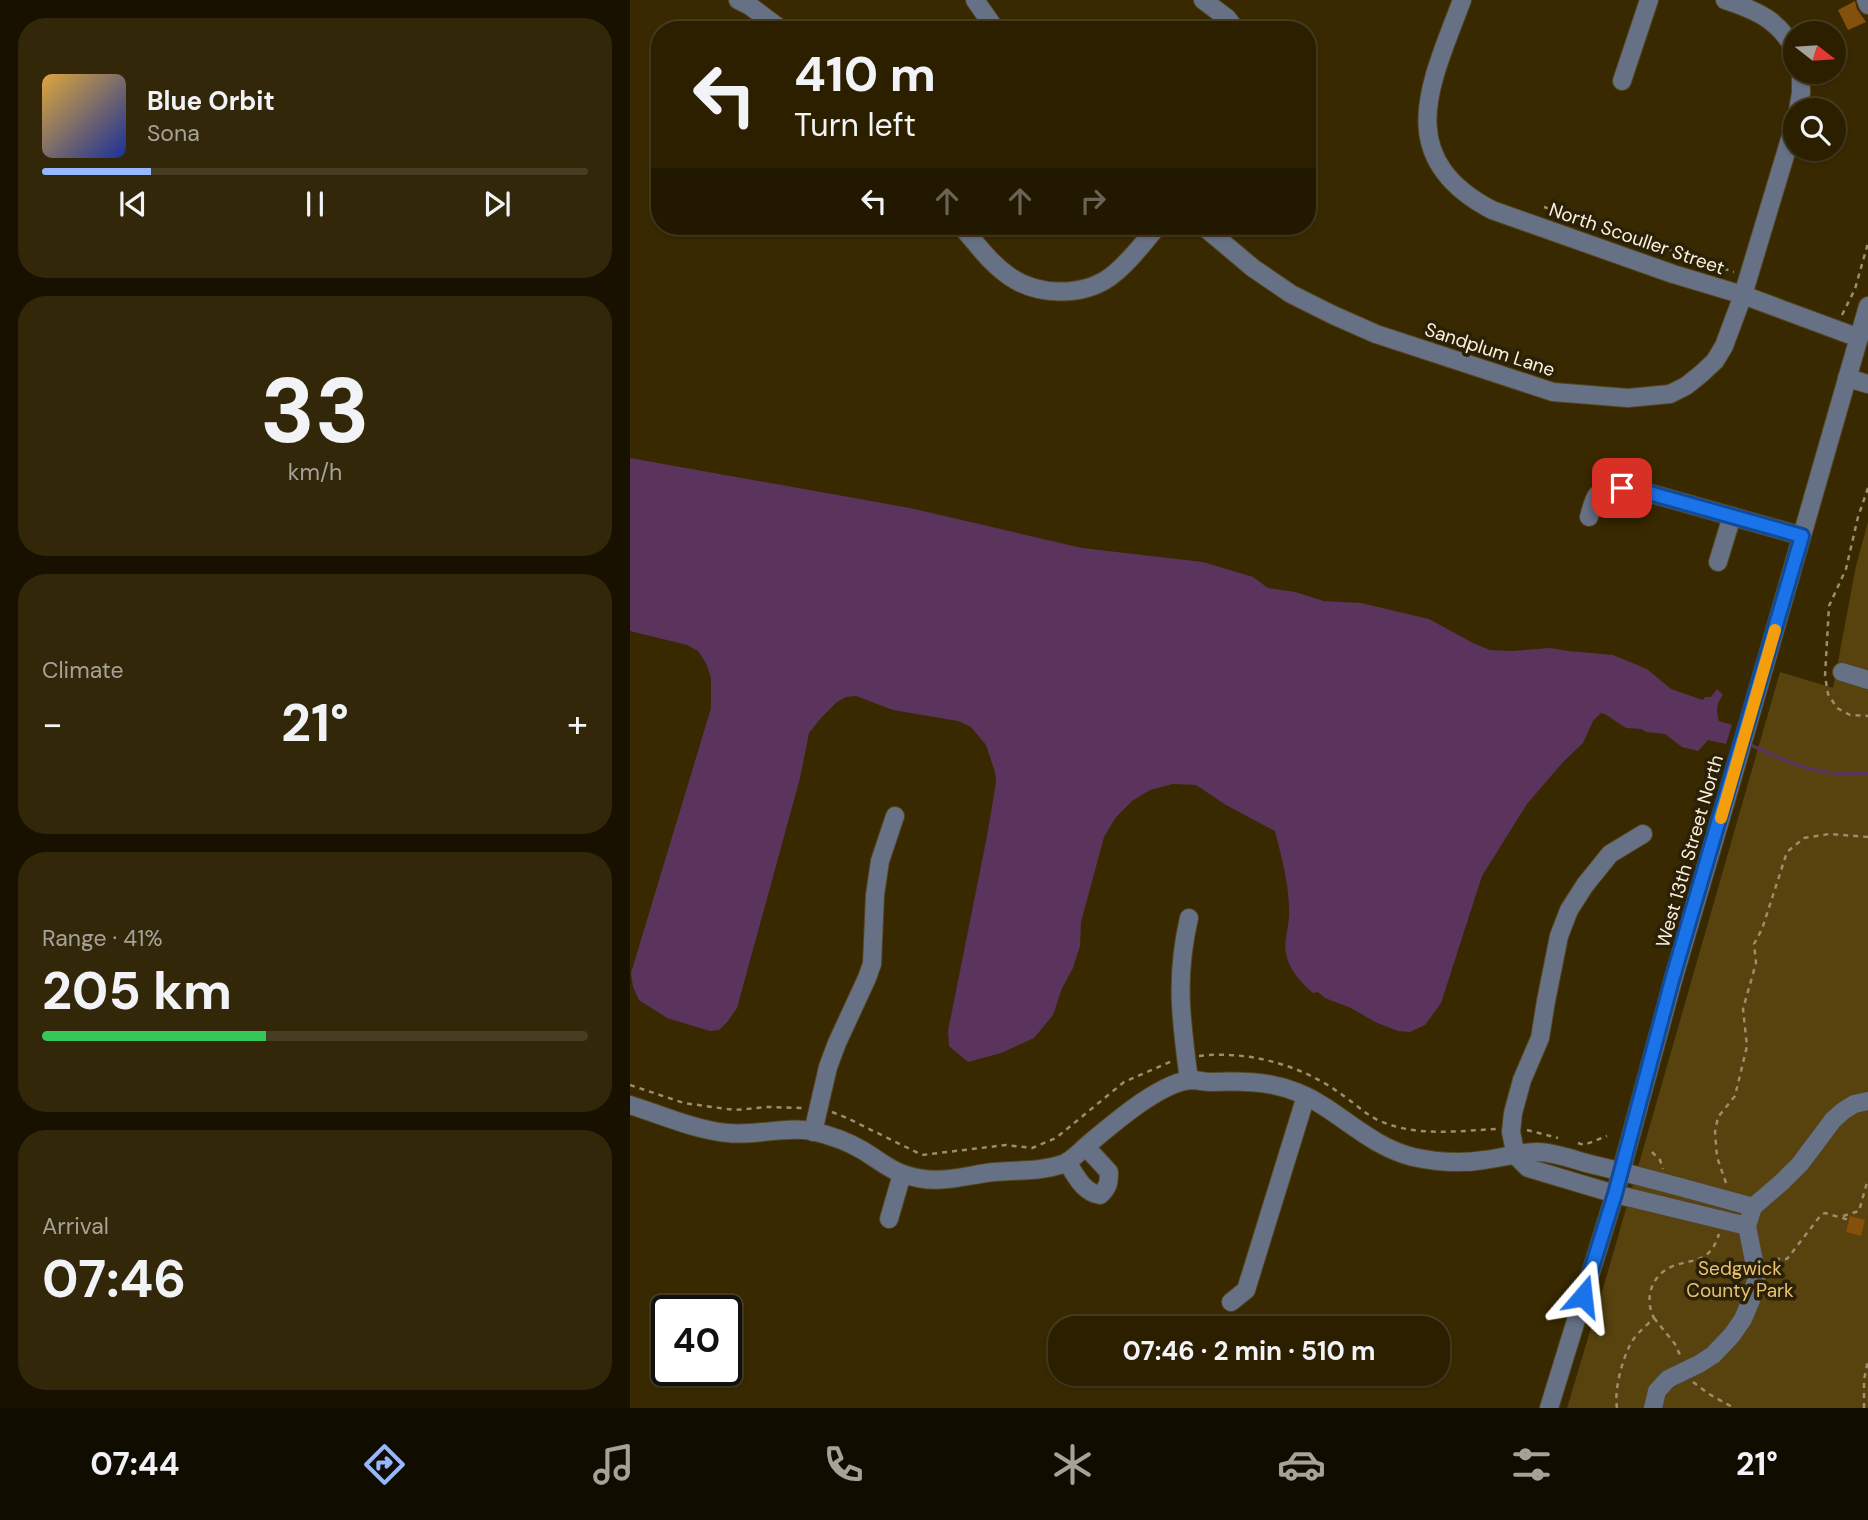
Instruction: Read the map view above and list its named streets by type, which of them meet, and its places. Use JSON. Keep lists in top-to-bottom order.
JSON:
{
  "streets": {
    "street": ["North Scouller Street", "Sandplum Lane", "West 13th Street North"]
  },
  "crossings": [
    ["North Scouller Street", "Sandplum Lane"],
    ["North Scouller Street", "West 13th Street North"]
  ],
  "parks": ["Sedgwick County Park"],
  "north": "right",
  "page": {
    "turn": ["410 m", "Turn left"],
    "song": ["Blue Orbit", "Sona"],
    "tile": [
      ["33", "km/h"],
      "Climate",
      ["Range · 41%", "205 km"],
      ["Arrival", "07:46"]
    ],
    "heat": ["−", "21°", "+"],
    "limit": "40",
    "trip": "07:46 · 2 min · 510 m",
    "tabs": ["07:44", "21°"]
  }
}
